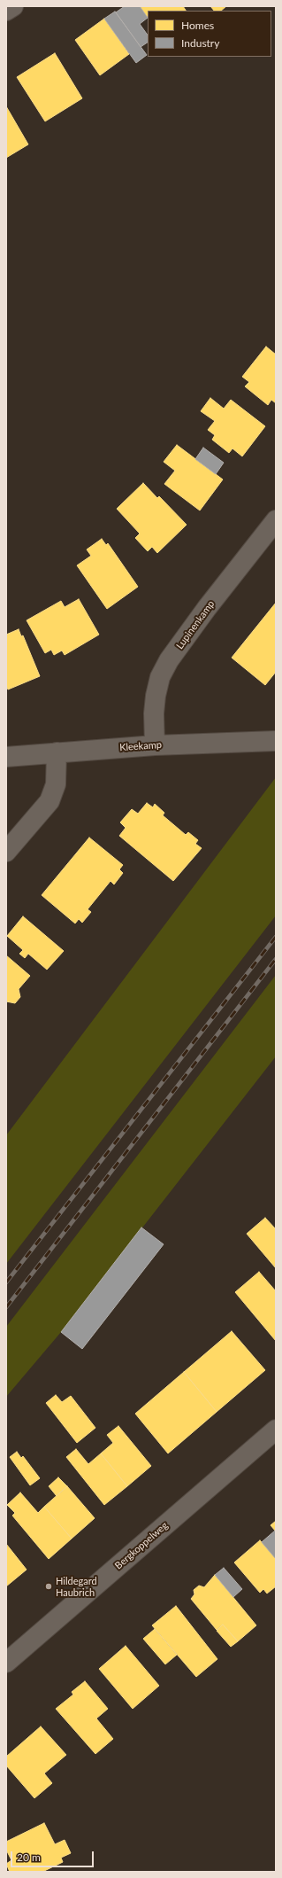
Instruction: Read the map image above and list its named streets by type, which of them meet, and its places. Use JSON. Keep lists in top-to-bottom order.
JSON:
{
  "streets": {
    "street": ["Lupinenkamp", "Kleekamp", "Bergkoppelweg"]
  },
  "crossings": [
    ["Lupinenkamp", "Kleekamp"]
  ],
  "places": ["Hildegard Haubrich"],
  "legend": ["Homes", "Industry"],
  "scale_bar": "20 m"
}
